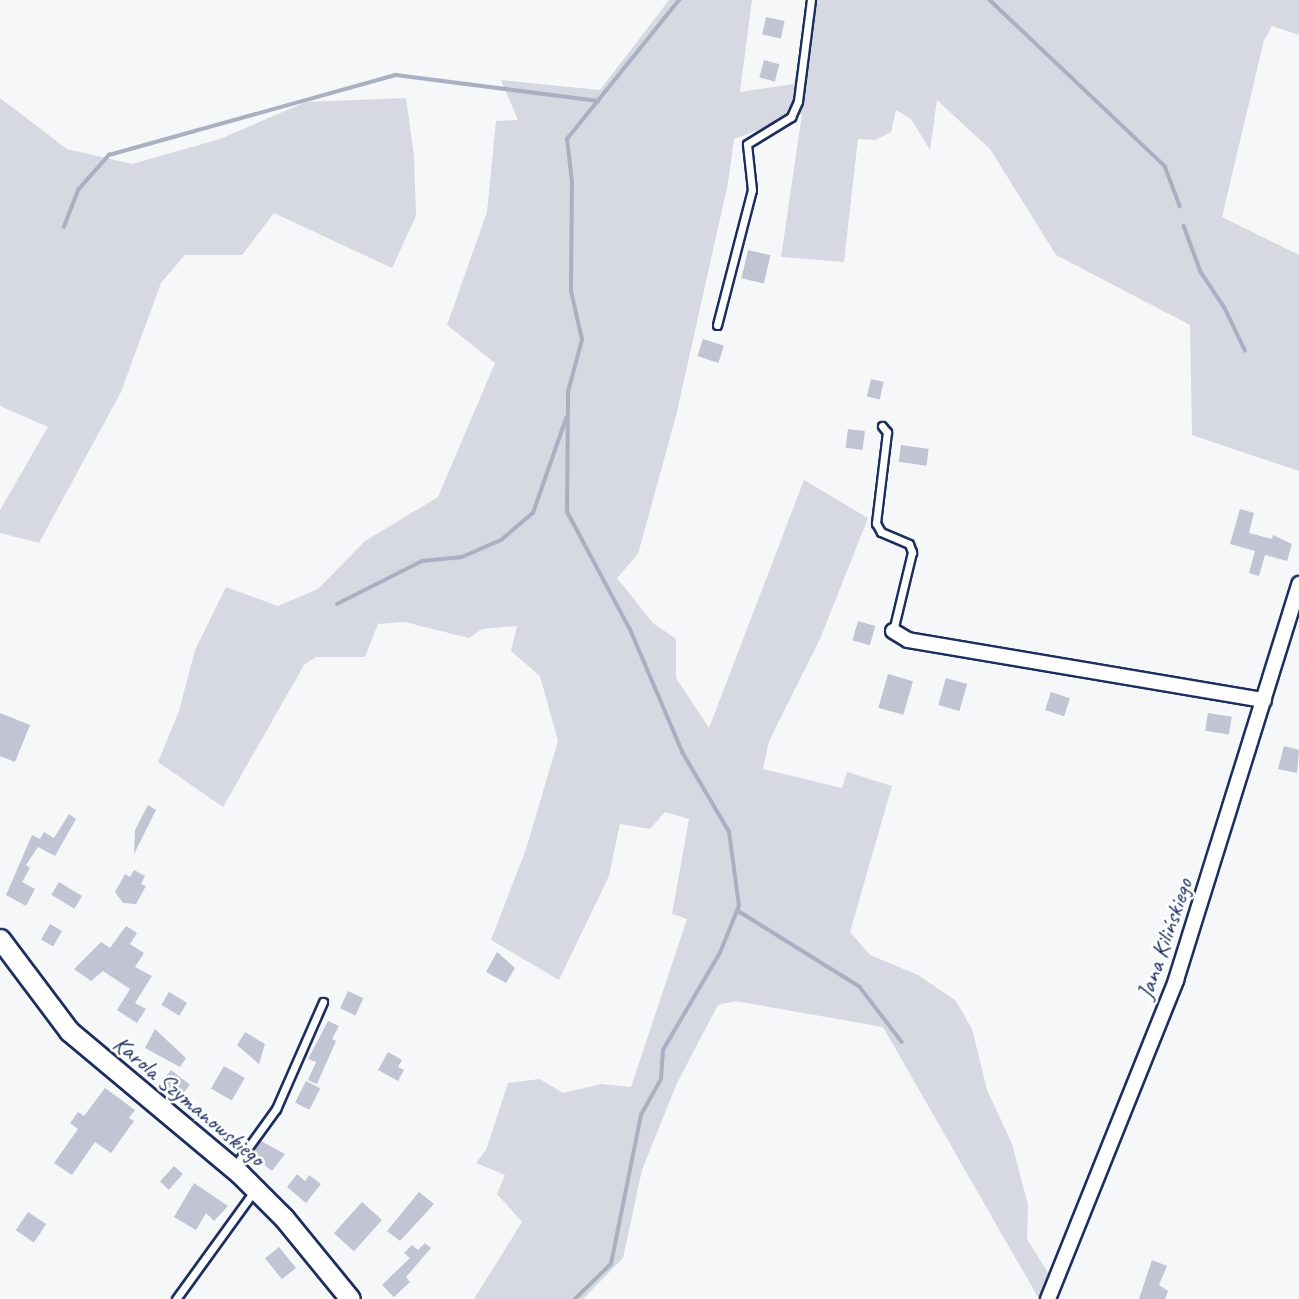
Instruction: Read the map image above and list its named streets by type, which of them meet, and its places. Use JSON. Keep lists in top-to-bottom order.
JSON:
{
  "streets": {
    "street": ["Jana Kilińskiego", "Karola Szymanowskiego"]
  }
}
